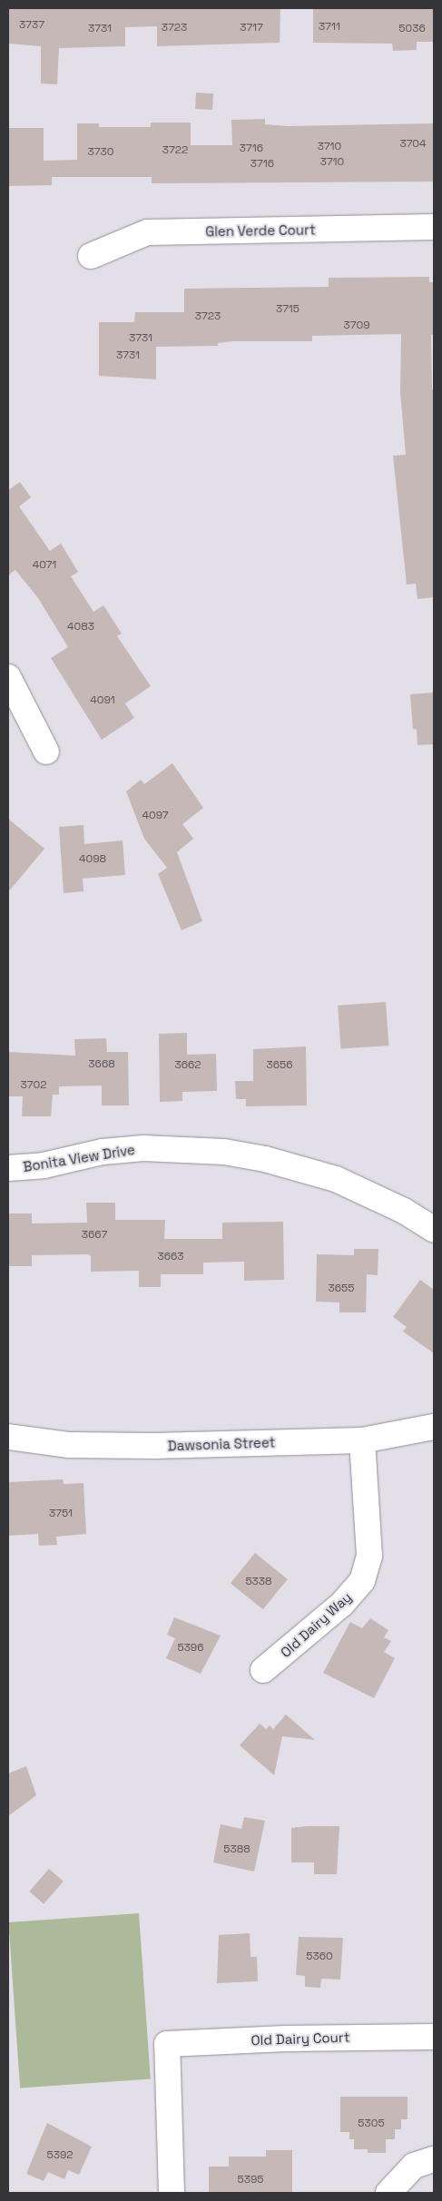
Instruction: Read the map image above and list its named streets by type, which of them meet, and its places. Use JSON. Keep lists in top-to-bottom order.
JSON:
{
  "streets": {
    "street": [
      "Glen Verde Court",
      "Bonita View Drive",
      "Dawsonia Street",
      "Old Dairy Way",
      "Old Dairy Court"
    ]
  },
  "crossings": [
    ["Dawsonia Street", "Old Dairy Way"]
  ],
  "house_numbers": [
    "3737",
    "3711",
    "3723",
    "3717",
    "3731",
    "5036",
    "3704",
    "3710",
    "3716",
    "3722",
    "3730",
    "3710",
    "3716",
    "3715",
    "3723",
    "3709",
    "3731",
    "3731",
    "4071",
    "4083",
    "4091",
    "4097",
    "4098",
    "3668",
    "3662",
    "3656",
    "3702",
    "3667",
    "3663",
    "3655",
    "3751",
    "5338",
    "5396",
    "5388",
    "5360",
    "5305",
    "5392",
    "5395"
  ]
}
